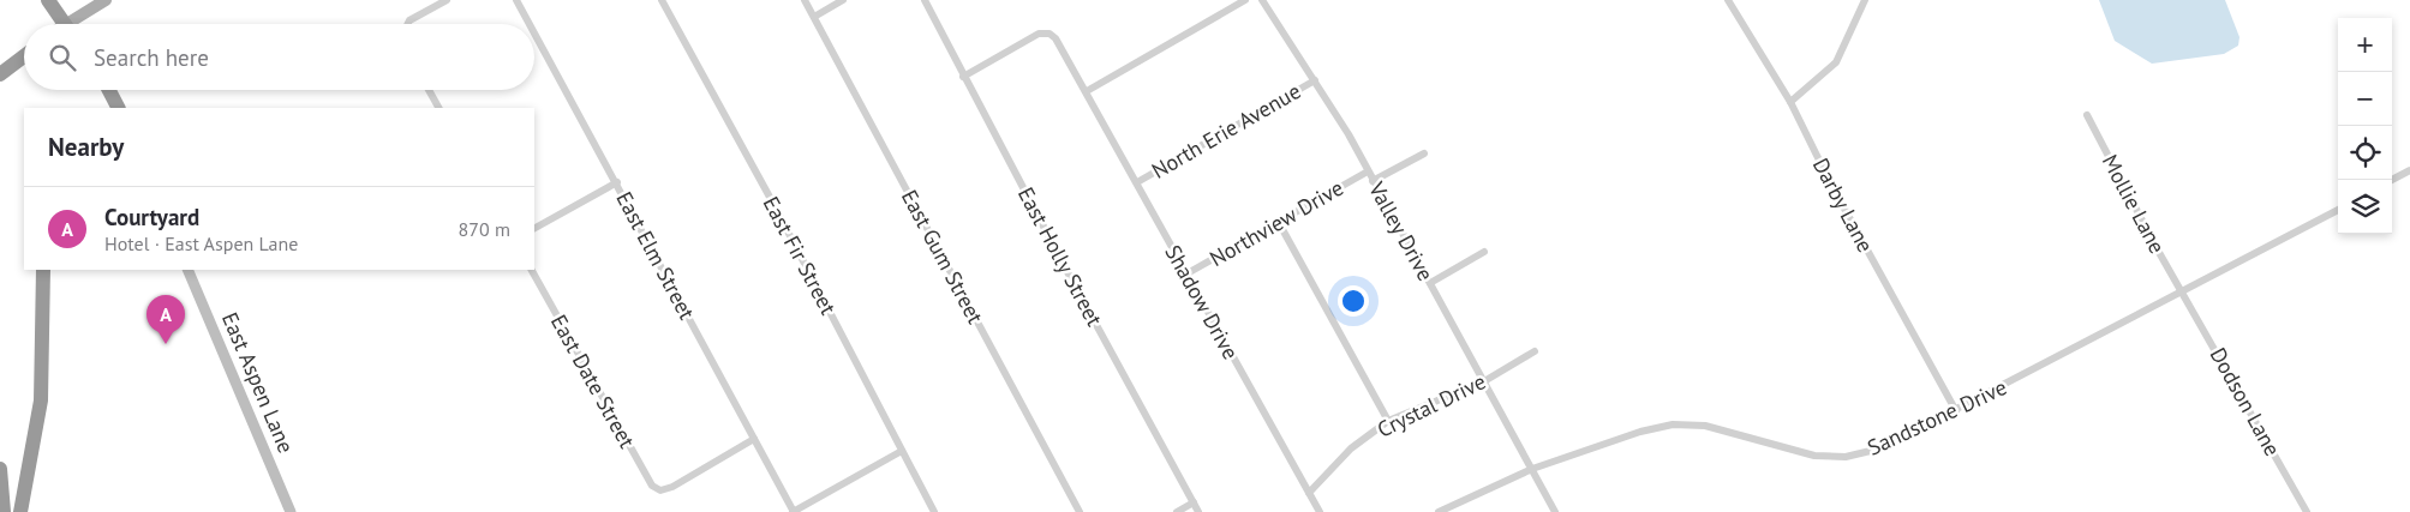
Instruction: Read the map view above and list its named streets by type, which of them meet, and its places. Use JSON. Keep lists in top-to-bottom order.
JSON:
{
  "streets": {
    "street": [
      "North Erie Avenue",
      "Mollie Lane",
      "Darby Lane",
      "Northview Drive",
      "Valley Drive",
      "East Elm Street",
      "East Fir Street",
      "East Gum Street",
      "East Holly Street",
      "Shadow Drive",
      "East Date Street",
      "East Aspen Lane",
      "Dodson Lane",
      "Crystal Drive",
      "Sandstone Drive"
    ]
  },
  "crossings": [
    ["North Erie Avenue", "Valley Drive"],
    ["North Erie Avenue", "Shadow Drive"],
    ["Mollie Lane", "Dodson Lane"],
    ["Mollie Lane", "Sandstone Drive"],
    ["Darby Lane", "Sandstone Drive"],
    ["Northview Drive", "Valley Drive"],
    ["Northview Drive", "Shadow Drive"],
    ["Valley Drive", "Crystal Drive"],
    ["Valley Drive", "Sandstone Drive"],
    ["East Elm Street", "East Date Street"],
    ["East Holly Street", "Shadow Drive"],
    ["Shadow Drive", "Crystal Drive"],
    ["Dodson Lane", "Sandstone Drive"]
  ],
  "page": {
    "map_buttons": ["+", "−"],
    "search": "Search here",
    "heading": "Nearby",
    "list": [
      {
        "mark": "A",
        "name": "Courtyard",
        "note": "Hotel · East Aspen Lane",
        "value": "870 m"
      }
    ],
    "pins": "A"
  }
}
